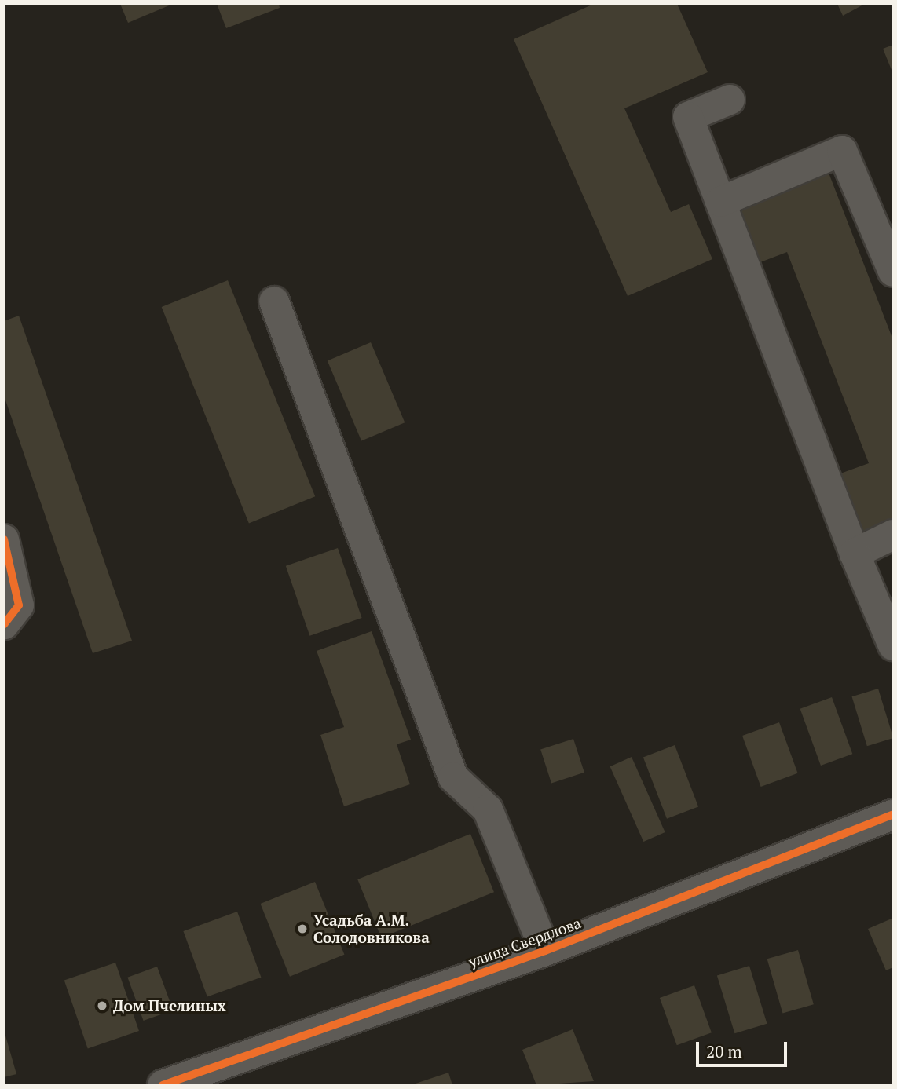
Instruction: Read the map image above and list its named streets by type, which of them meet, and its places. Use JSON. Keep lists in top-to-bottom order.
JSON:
{
  "streets": {
    "street": ["улица Свердлова"]
  },
  "places": ["Усадьба А.М. Солодовникова", "Дом Пчелиных"],
  "scale_bar": "20 m"
}
